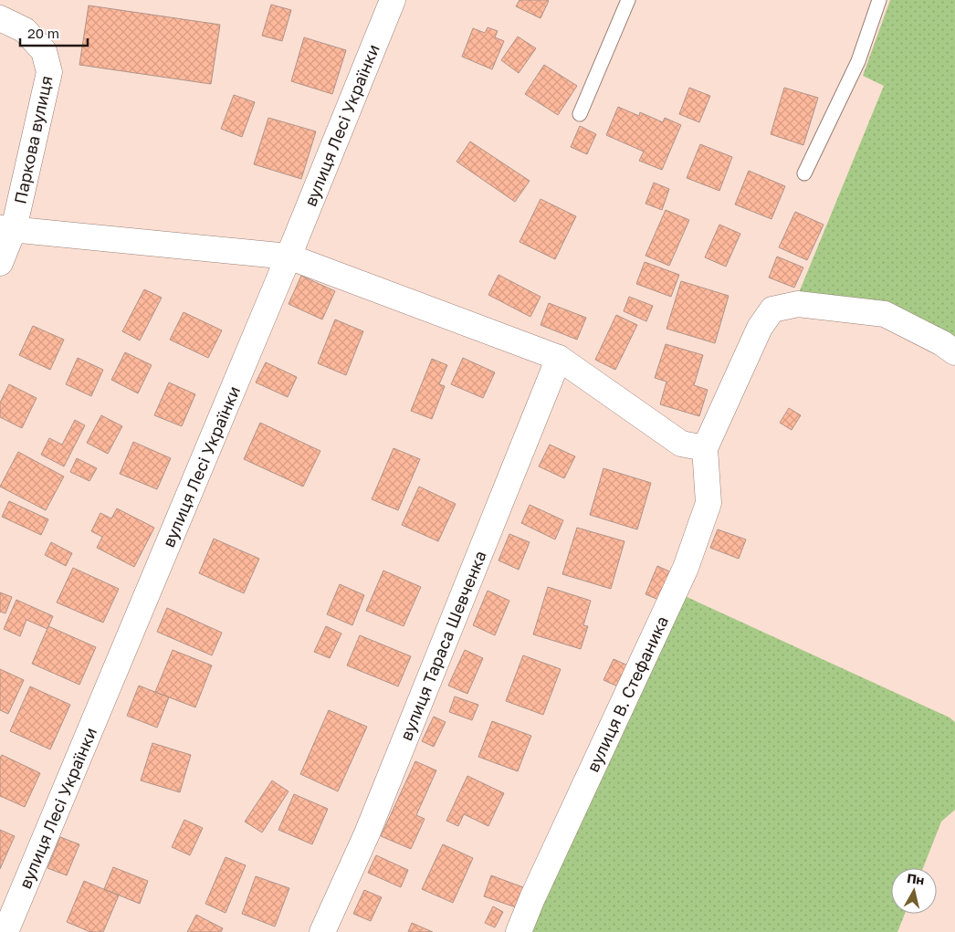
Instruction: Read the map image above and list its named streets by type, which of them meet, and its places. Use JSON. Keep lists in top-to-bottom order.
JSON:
{
  "streets": {
    "street": [
      "вулиця Лесі Українки",
      "Паркова вулиця",
      "вулиця Тараса Шевченка",
      "вулиця В. Стефаника"
    ]
  },
  "scale_bar": "20 m",
  "north": "top"
}
